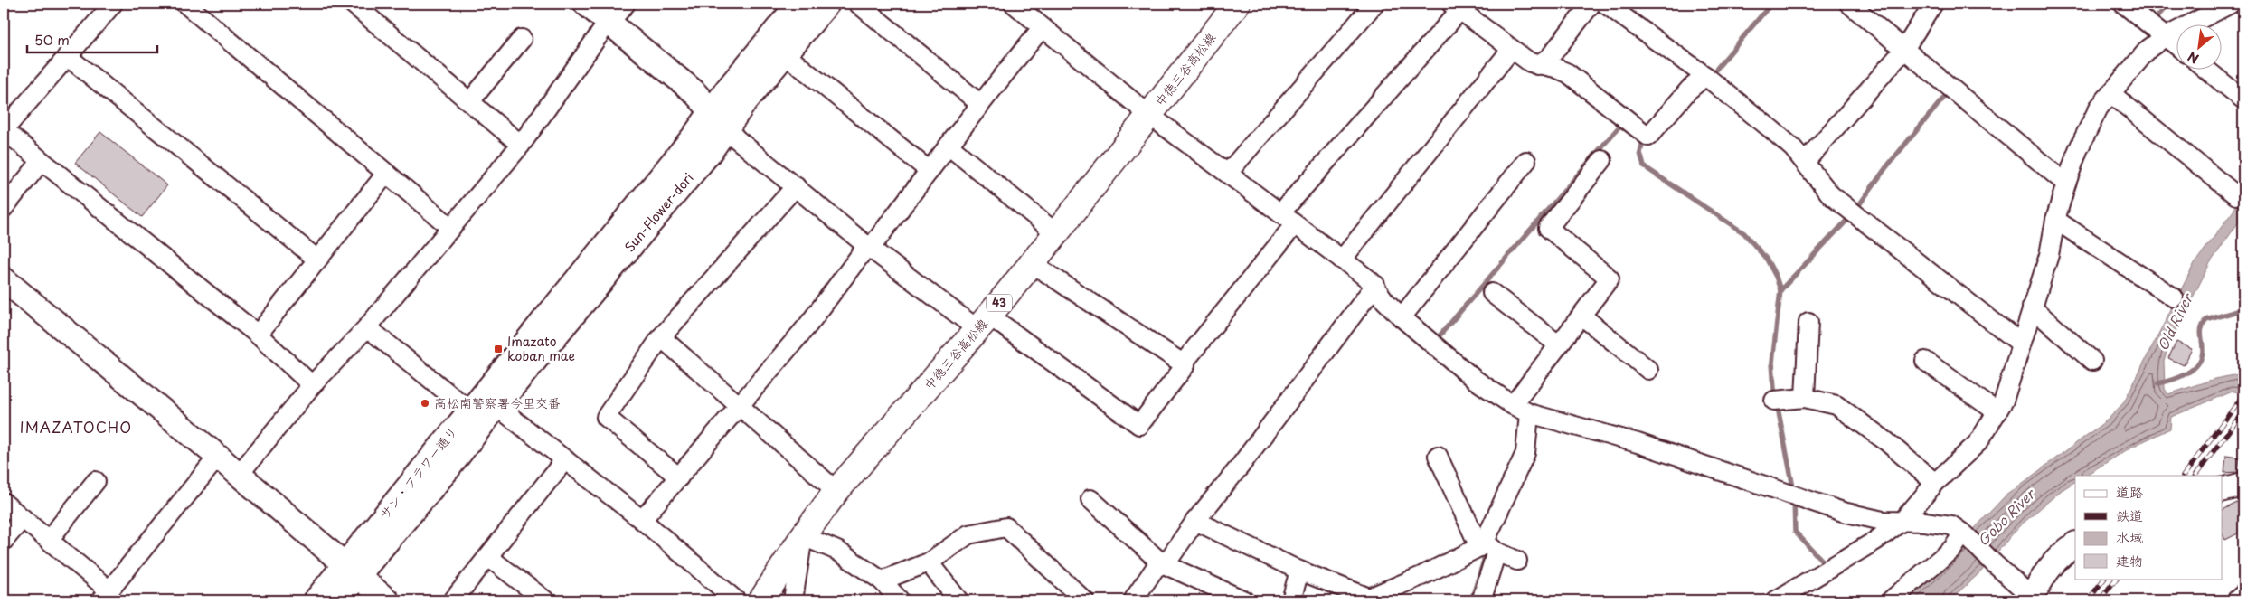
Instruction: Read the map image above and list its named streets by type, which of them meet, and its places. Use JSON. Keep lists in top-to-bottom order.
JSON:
{
  "streets": {
    "main road": ["中徳三谷高松線", "43"],
    "street": ["Sun-Flower-dori", "サン・フラワー通り"]
  },
  "crossings": [
    ["Sun-Flower-dori", "サン・フラワー通り"]
  ],
  "districts": ["IMAZATOCHO"],
  "water": ["Old River", "Gobo River"],
  "places": {
    "transit": ["Imazato koban mae"],
    "other": ["高松南警察署今里交番"]
  },
  "legend": [
    "道路",
    "鉄道",
    "水域",
    "建物"
  ],
  "scale_bar": "50 m",
  "north": "bottom left"
}
